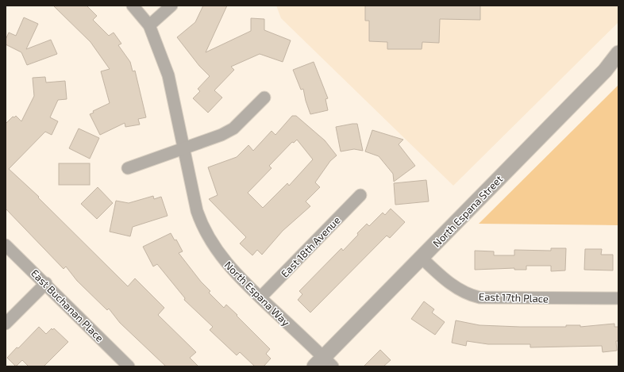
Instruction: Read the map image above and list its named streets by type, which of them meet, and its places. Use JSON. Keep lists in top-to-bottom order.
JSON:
{
  "streets": {
    "street": [
      "North Espana Street",
      "East 18th Avenue",
      "North Espana Way",
      "East 17th Place",
      "East Buchanan Place"
    ]
  },
  "crossings": [
    ["North Espana Street", "North Espana Way"],
    ["North Espana Street", "East 17th Place"],
    ["East 18th Avenue", "North Espana Way"]
  ]
}
